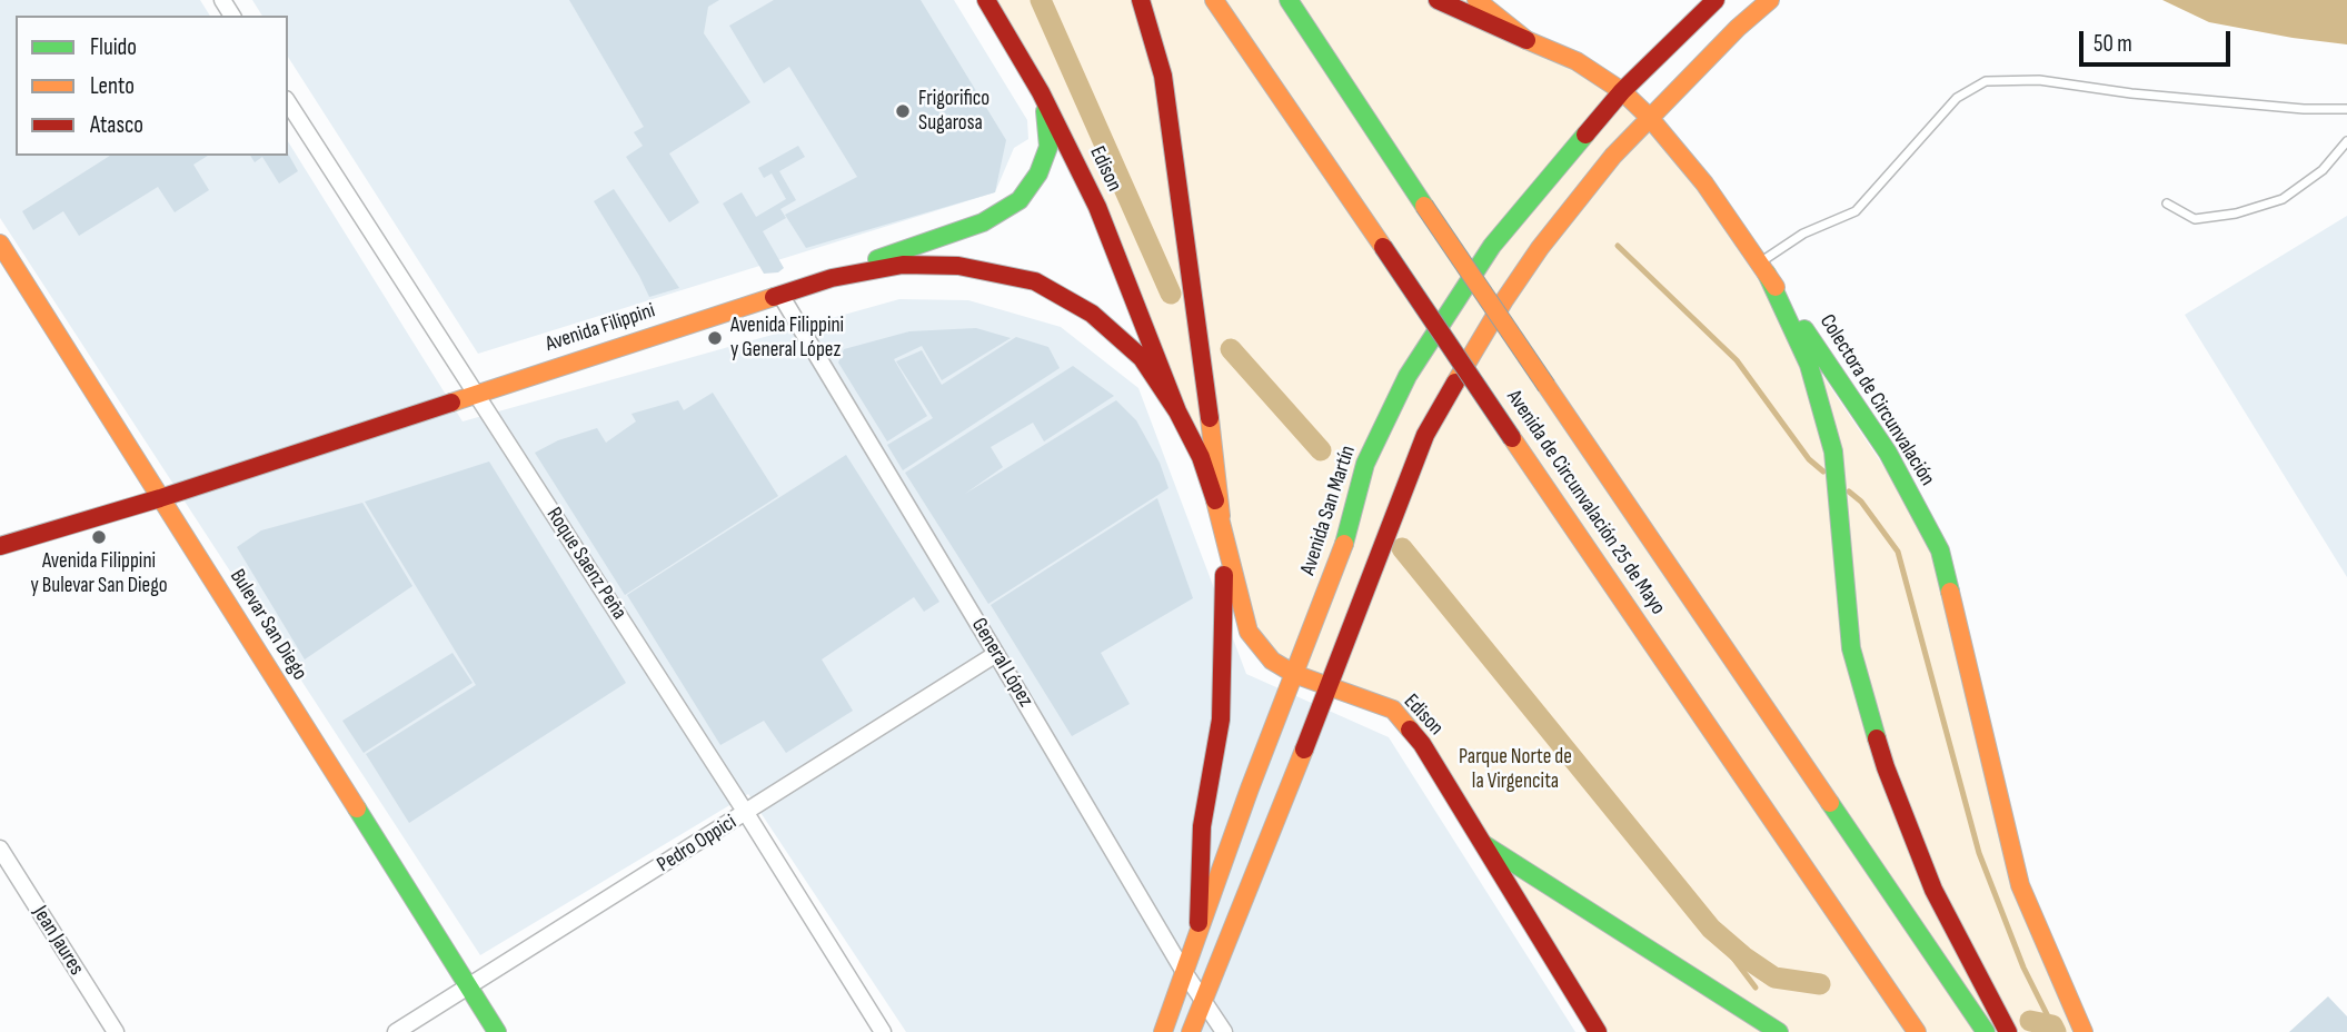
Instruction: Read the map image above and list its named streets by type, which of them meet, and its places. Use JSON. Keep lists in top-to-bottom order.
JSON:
{
  "streets": {
    "main road": [
      "Edison",
      "Avenida Filippini",
      "Colectora de Circunvalación",
      "Avenida de Circunvalación 25 de Mayo",
      "Avenida San Martín",
      "Bulevar San Diego"
    ],
    "street": [
      "Roque Saenz Peña",
      "General López",
      "Pedro Oppici",
      "Jean Jaures"
    ]
  },
  "crossings": [
    ["Edison", "Avenida Filippini"],
    ["Edison", "Avenida San Martín"],
    ["Avenida Filippini", "Roque Saenz Peña"],
    ["Avenida Filippini", "Bulevar San Diego"],
    ["Avenida Filippini", "General López"],
    ["Colectora de Circunvalación", "Avenida San Martín"],
    ["Avenida San Martín", "General López"],
    ["Roque Saenz Peña", "Pedro Oppici"],
    ["Bulevar San Diego", "Pedro Oppici"],
    ["General López", "Pedro Oppici"]
  ],
  "parks": ["Parque Norte de la Virgencita"],
  "places": ["Frigorifico Sugarosa", "Avenida Filippini y General López", "Avenida Filippini y Bulevar San Diego"],
  "legend": ["Fluido", "Lento", "Atasco"],
  "scale_bar": "50 m"
}
